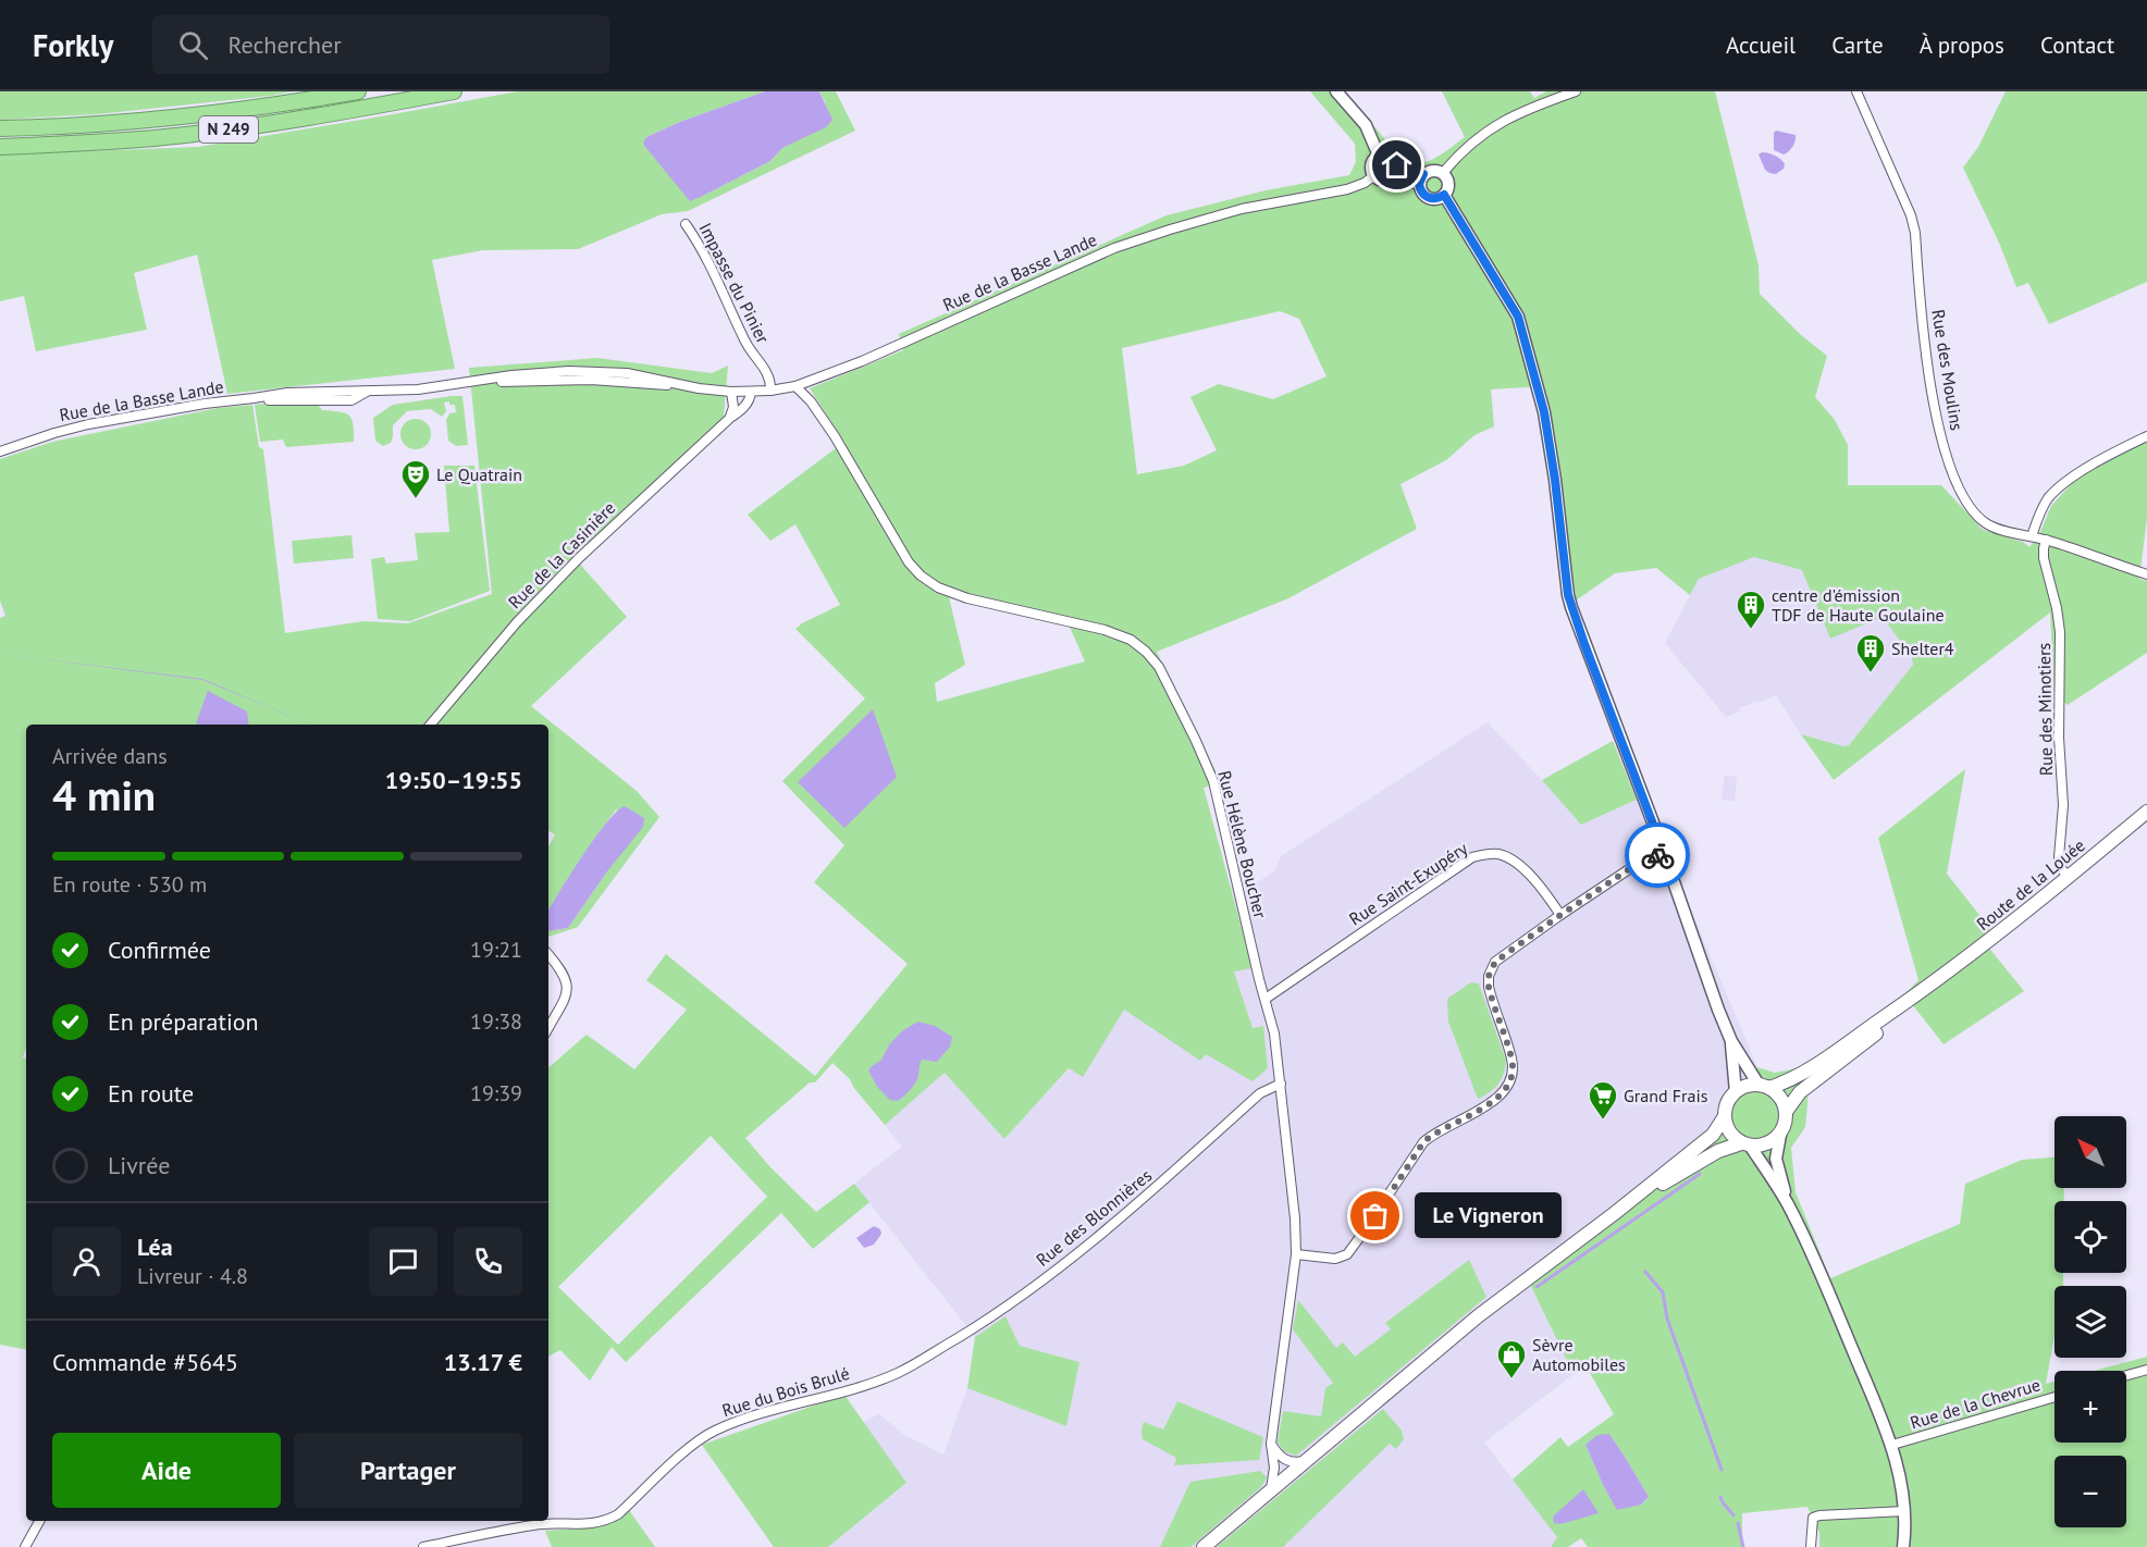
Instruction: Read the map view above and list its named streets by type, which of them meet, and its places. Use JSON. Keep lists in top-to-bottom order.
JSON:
{
  "streets": {
    "highway": ["N 249"],
    "main road": ["Route de la Louée"],
    "street": [
      "Rue de la Basse Lande",
      "Impasse du Pinier",
      "Rue des Moulins",
      "Rue de la Casinière",
      "Rue des Minotiers",
      "Rue Hélène Boucher",
      "Rue Saint-Exupéry",
      "Rue des Blonnières",
      "Rue du Bois Brulé",
      "Rue de la Chevrue"
    ]
  },
  "crossings": [
    ["Rue de la Basse Lande", "Impasse du Pinier"],
    ["Rue de la Basse Lande", "Rue de la Casinière"],
    ["Rue de la Basse Lande", "Rue Hélène Boucher"],
    ["Rue des Moulins", "Rue des Minotiers"],
    ["Rue des Minotiers", "Route de la Louée"],
    ["Rue Hélène Boucher", "Rue Saint-Exupéry"],
    ["Rue Hélène Boucher", "Rue des Blonnières"],
    ["Rue des Blonnières", "Rue du Bois Brulé"]
  ],
  "places": {
    "theatre": ["Le Quatrain"],
    "building": ["centre d'émission TDF de Haute Goulaine", "Shelter4"],
    "supermarket": ["Grand Frais"],
    "other": ["Le Vigneron"],
    "shop": ["Sèvre Automobiles"]
  },
  "north": "top left",
  "page": {
    "header": "Forkly",
    "search": "Rechercher",
    "nav": [
      "Accueil",
      "Carte",
      "À propos",
      "Contact"
    ],
    "heading": ["4 min", "Arrivée dans", "19:50–19:55"],
    "panel": [
      "Léa",
      "Livreur · 4.8",
      "Commande #5645",
      "13.17 €"
    ],
    "bar": "En route · 530 m",
    "list": [
      ["Confirmée", "19:21"],
      ["En préparation", "19:38"],
      ["En route", "19:39"],
      "Livrée"
    ],
    "map_buttons": ["+", "−"],
    "bubble": "Le Vigneron",
    "buttons": ["Aide", "Partager"]
  }
}
